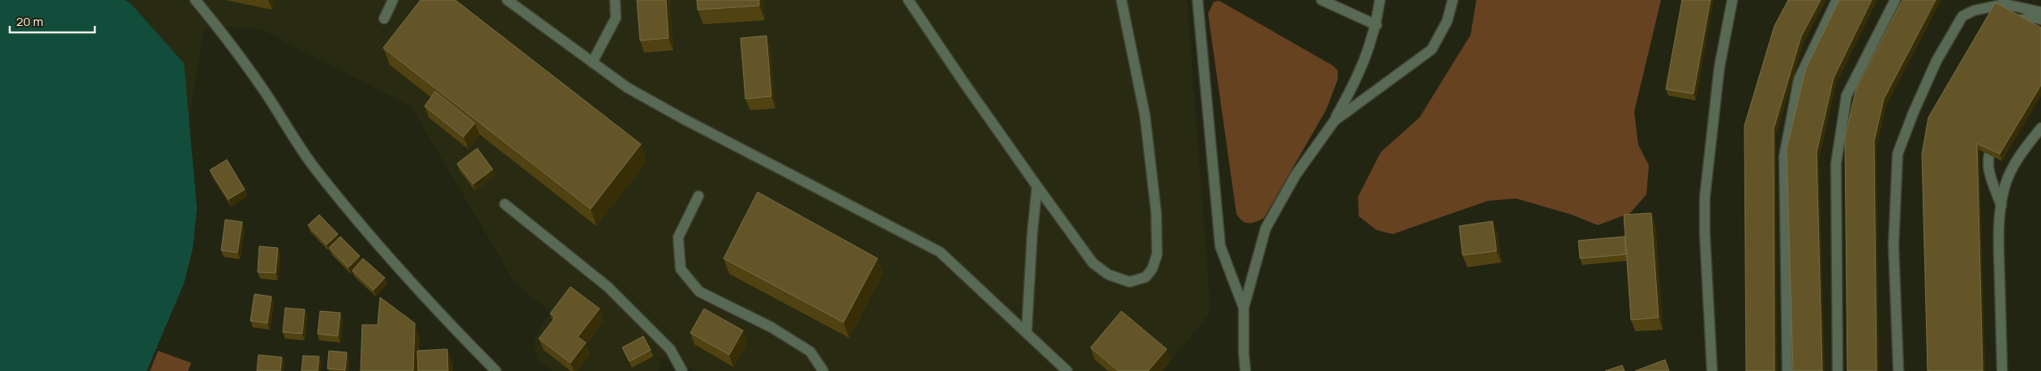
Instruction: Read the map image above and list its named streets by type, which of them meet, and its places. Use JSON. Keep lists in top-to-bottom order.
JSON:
{
  "scale_bar": "20 m"
}
